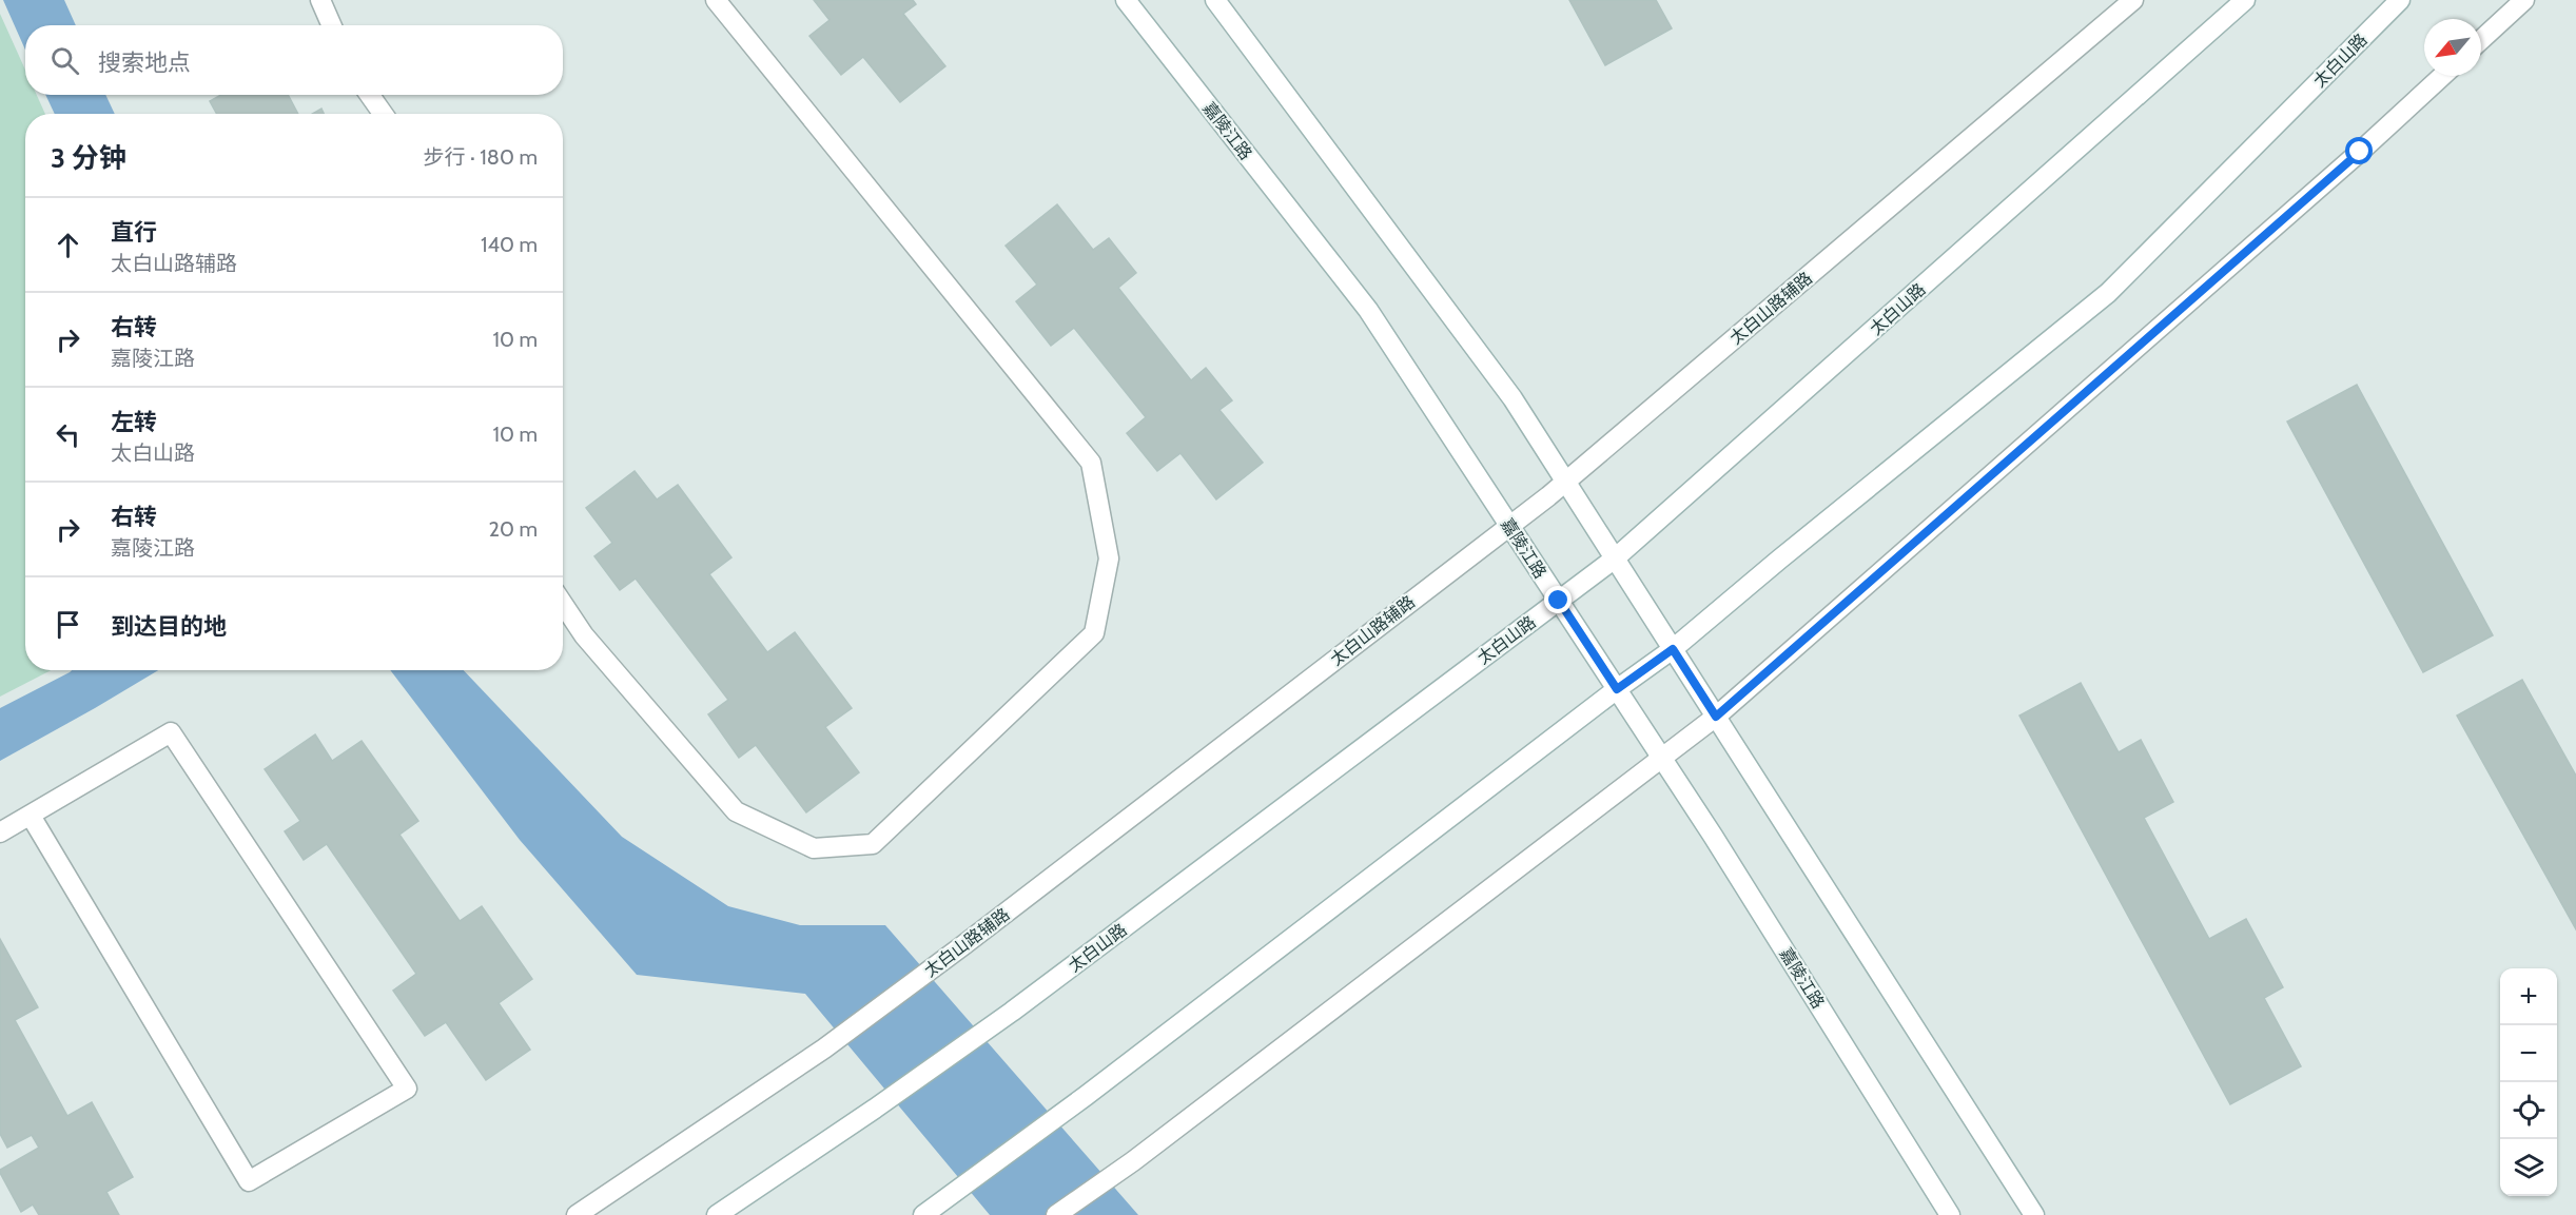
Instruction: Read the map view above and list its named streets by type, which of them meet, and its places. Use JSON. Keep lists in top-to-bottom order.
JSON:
{
  "streets": {
    "street": ["太白山路", "嘉陵江路", "太白山路辅路"]
  },
  "crossings": [
    ["太白山路", "嘉陵江路"],
    ["嘉陵江路", "太白山路辅路"]
  ],
  "north": "bottom left",
  "page": {
    "search": "搜索地点",
    "heading": ["3 分钟", "步行 · 180 m"],
    "list": [
      ["直行", "太白山路辅路", "140 m"],
      ["右转", "嘉陵江路", "10 m"],
      ["左转", "太白山路", "10 m"],
      ["右转", "嘉陵江路", "20 m"],
      "到达目的地"
    ],
    "map_buttons": ["+", "−"]
  }
}
